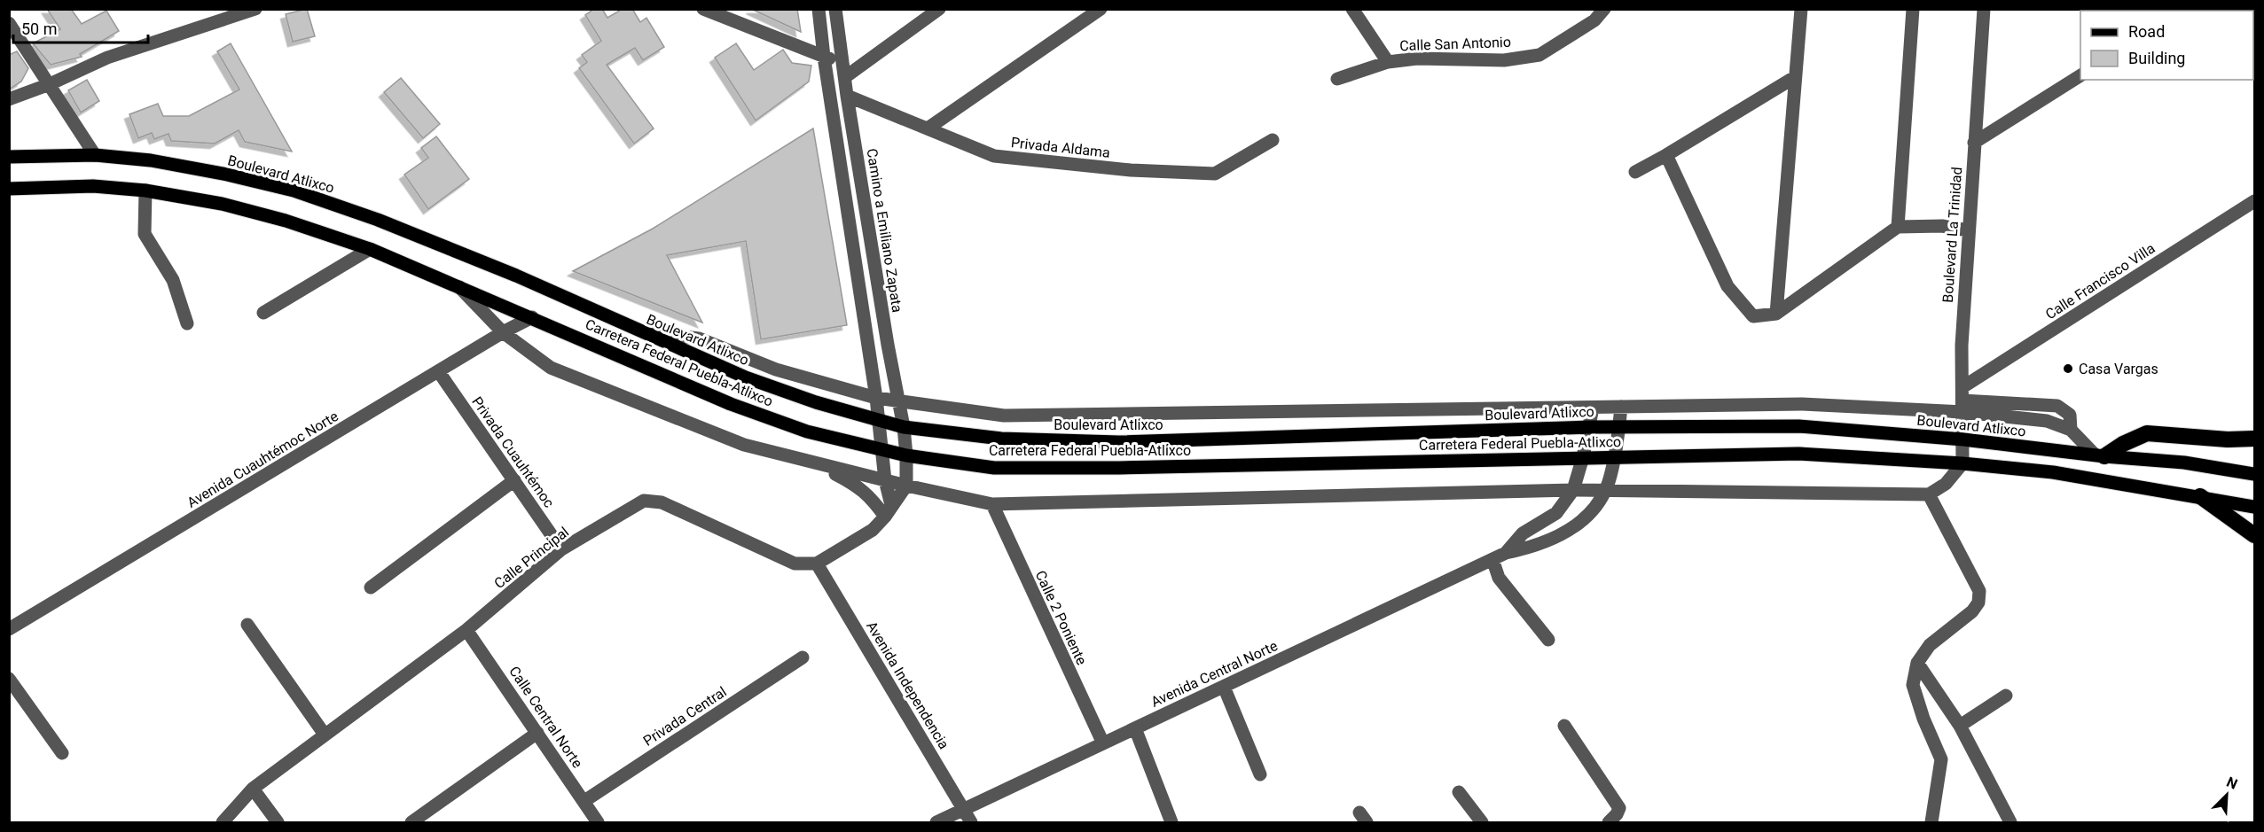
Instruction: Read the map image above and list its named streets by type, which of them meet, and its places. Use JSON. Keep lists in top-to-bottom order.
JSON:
{
  "streets": {
    "main road": ["Boulevard Atlixco", "Carretera Federal Puebla-Atlixco"],
    "street": [
      "Calle San Antonio",
      "Privada Aldama",
      "Camino a Emiliano Zapata",
      "Boulevard La Trinidad",
      "Calle Francisco Villa",
      "Privada Cuauhtémoc",
      "Avenida Cuauhtémoc Norte",
      "Calle Principal",
      "Calle 2 Poniente",
      "Avenida Central Norte",
      "Avenida Independencia",
      "Privada Central",
      "Calle Central Norte"
    ]
  },
  "crossings": [
    ["Privada Aldama", "Camino a Emiliano Zapata"],
    ["Boulevard Atlixco", "Camino a Emiliano Zapata"],
    ["Boulevard Atlixco", "Boulevard La Trinidad"],
    ["Boulevard Atlixco", "Avenida Central Norte"],
    ["Camino a Emiliano Zapata", "Carretera Federal Puebla-Atlixco"],
    ["Boulevard La Trinidad", "Calle Francisco Villa"],
    ["Boulevard La Trinidad", "Carretera Federal Puebla-Atlixco"],
    ["Carretera Federal Puebla-Atlixco", "Avenida Cuauhtémoc Norte"],
    ["Carretera Federal Puebla-Atlixco", "Avenida Central Norte"],
    ["Privada Cuauhtémoc", "Avenida Cuauhtémoc Norte"],
    ["Privada Cuauhtémoc", "Calle Principal"],
    ["Calle Principal", "Avenida Independencia"],
    ["Calle Principal", "Calle Central Norte"],
    ["Calle 2 Poniente", "Avenida Central Norte"],
    ["Avenida Central Norte", "Avenida Independencia"],
    ["Privada Central", "Calle Central Norte"]
  ],
  "places": ["Casa Vargas"],
  "legend": ["Road", "Building"],
  "scale_bar": "50 m",
  "north": "top right"
}
